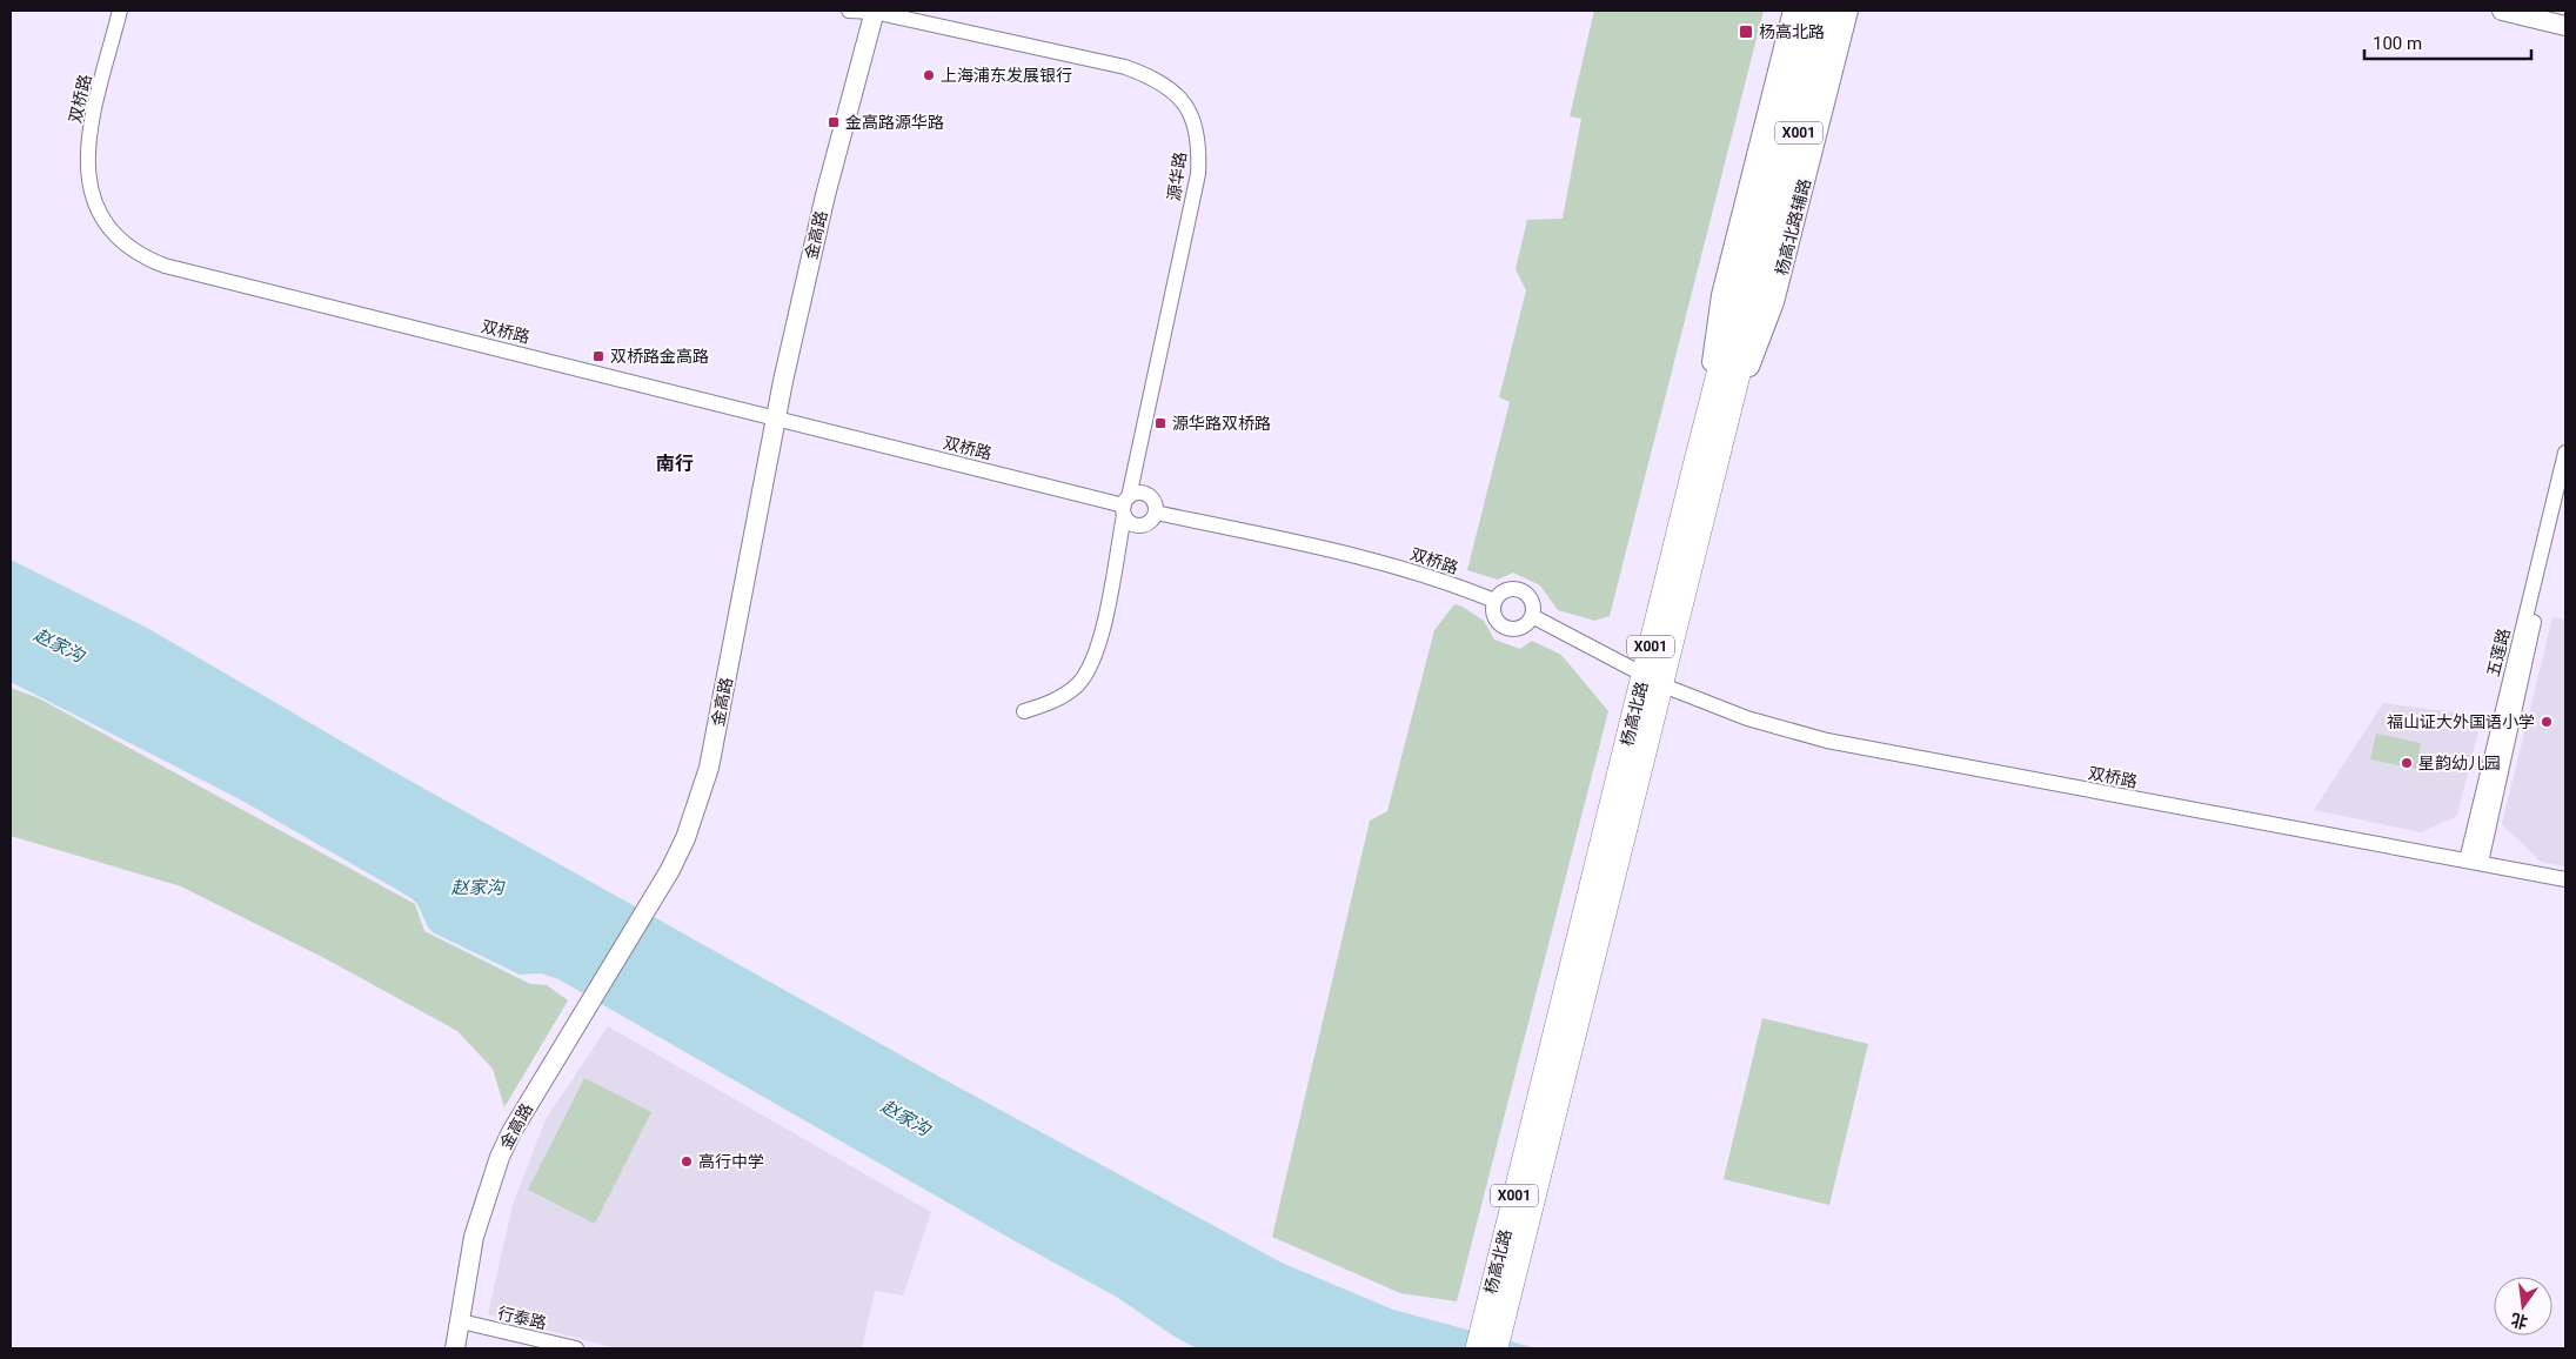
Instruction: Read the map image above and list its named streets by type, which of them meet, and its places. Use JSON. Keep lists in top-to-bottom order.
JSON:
{
  "streets": {
    "highway": ["X001", "杨高北路"],
    "main road": ["杨高北路辅路", "金高路"],
    "street": [
      "双桥路",
      "源华路",
      "五莲路",
      "行泰路"
    ]
  },
  "crossings": [
    ["双桥路", "源华路"],
    ["双桥路", "金高路"],
    ["双桥路", "五莲路"],
    ["双桥路", "杨高北路"],
    ["X001", "杨高北路辅路"],
    ["X001", "杨高北路"],
    ["源华路", "金高路"],
    ["杨高北路辅路", "杨高北路"],
    ["金高路", "行泰路"]
  ],
  "districts": ["南行"],
  "water": ["赵家沟"],
  "places": {
    "transit": [
      "杨高北路",
      "金高路源华路",
      "双桥路金高路",
      "源华路双桥路"
    ],
    "other": [
      "上海浦东发展银行",
      "福山证大外国语小学",
      "星韵幼儿园",
      "高行中学"
    ]
  },
  "scale_bar": "100 m",
  "north": "bottom"
}
